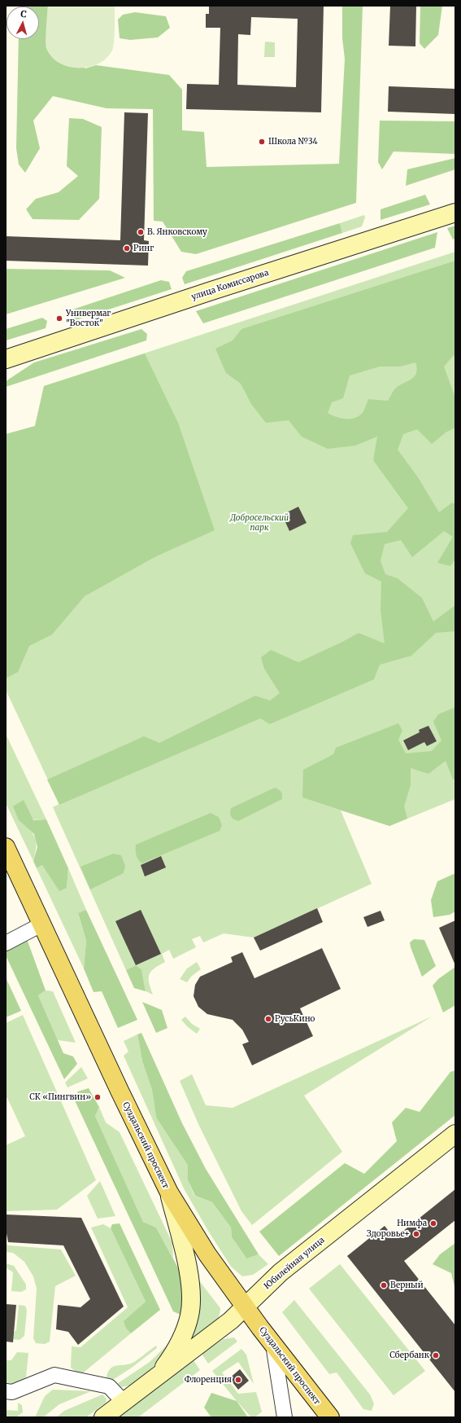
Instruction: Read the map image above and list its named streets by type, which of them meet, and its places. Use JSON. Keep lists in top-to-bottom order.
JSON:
{
  "streets": {
    "main road": ["улица Комиссарова", "Суздальский проспект", "Юбилейная улица"]
  },
  "crossings": [
    ["Суздальский проспект", "Юбилейная улица"]
  ],
  "parks": ["Добросельский парк"],
  "places": [
    "Школа №34",
    "В. Янковскому",
    "Ринг",
    "Универмаг \"Восток\"",
    "РусьКино",
    "СК «Пингвин»",
    "Нимфа",
    "Здоровье+",
    "Верный",
    "Сбербанк",
    "Флоренция"
  ],
  "north": "top"
}
